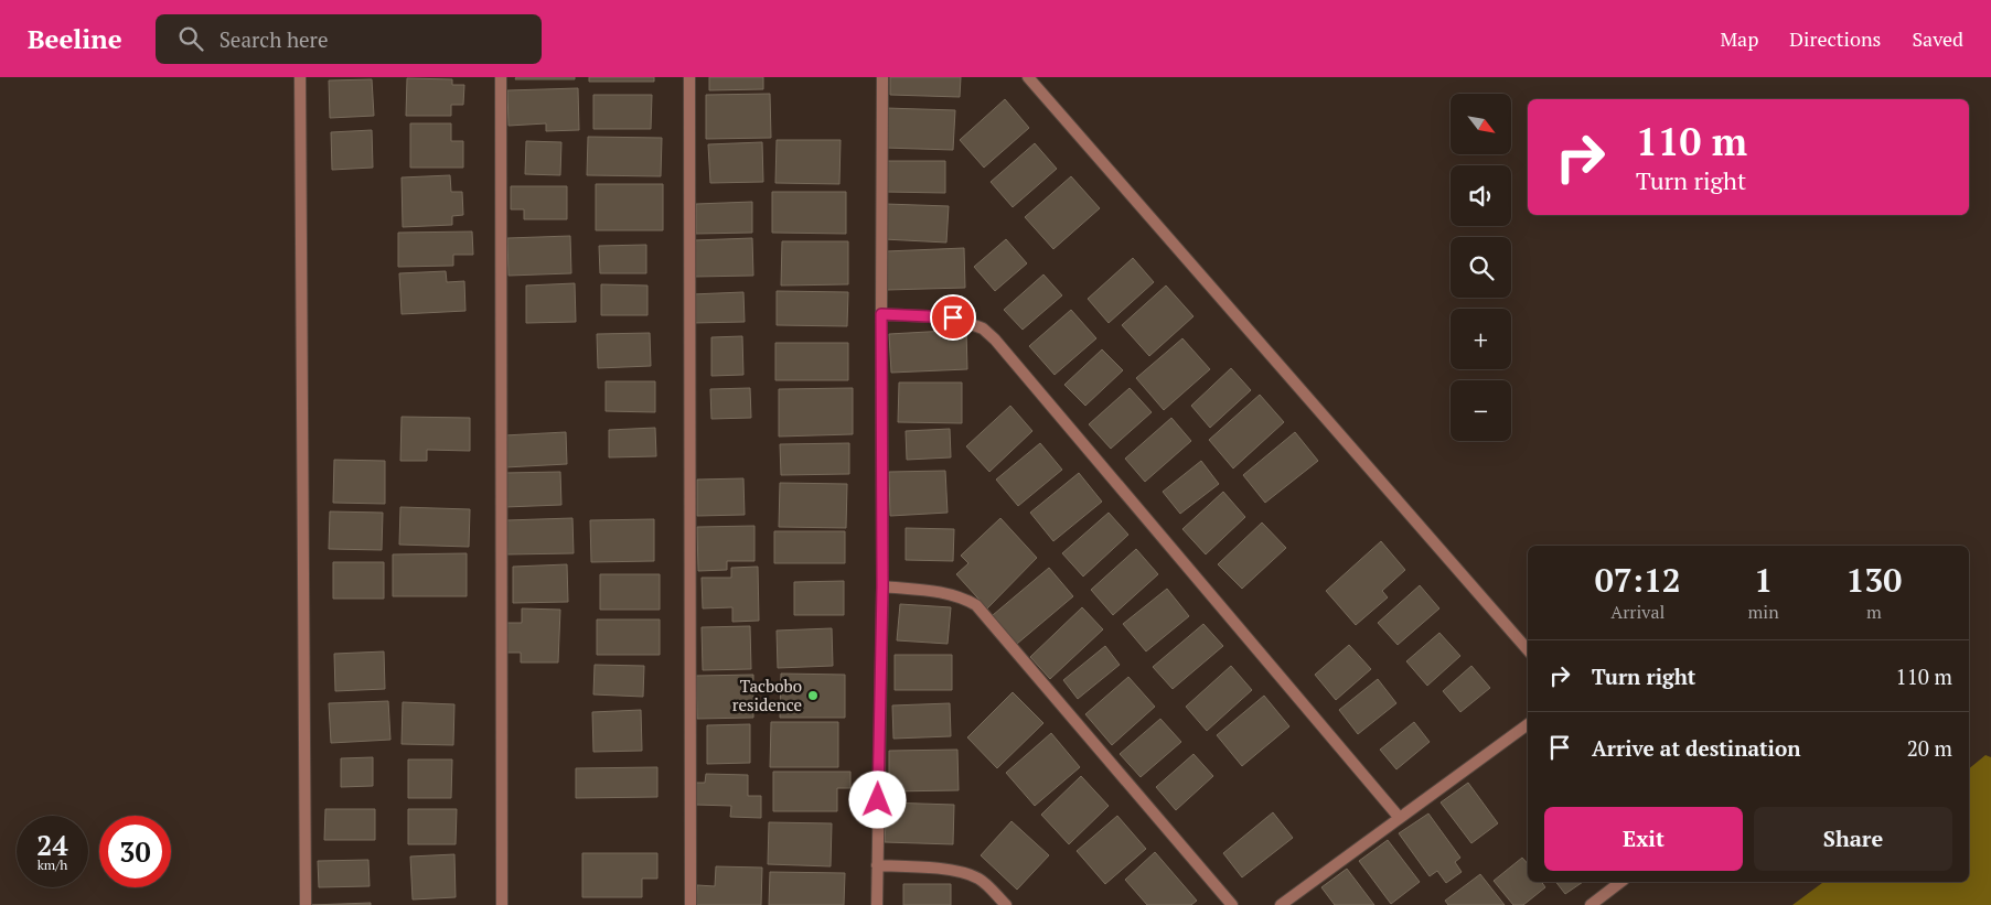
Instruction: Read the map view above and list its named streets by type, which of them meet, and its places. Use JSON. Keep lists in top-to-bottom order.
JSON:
{
  "places": ["Tacbobo residence"],
  "north": "bottom right",
  "page": {
    "header": "Beeline",
    "search": "Search here",
    "nav": ["Map", "Directions", "Saved"],
    "map_buttons": ["+", "−"],
    "turn": ["110 m", "Turn right"],
    "eta": [
      "07:12",
      "Arrival",
      "1",
      "min",
      "130",
      "m"
    ],
    "list": [
      {
        "name": "Turn right",
        "value": "110 m"
      },
      {
        "name": "Arrive at destination",
        "value": "20 m"
      }
    ],
    "buttons": ["Exit", "Share"],
    "speed": "24 km/h",
    "limit": "30"
  }
}
